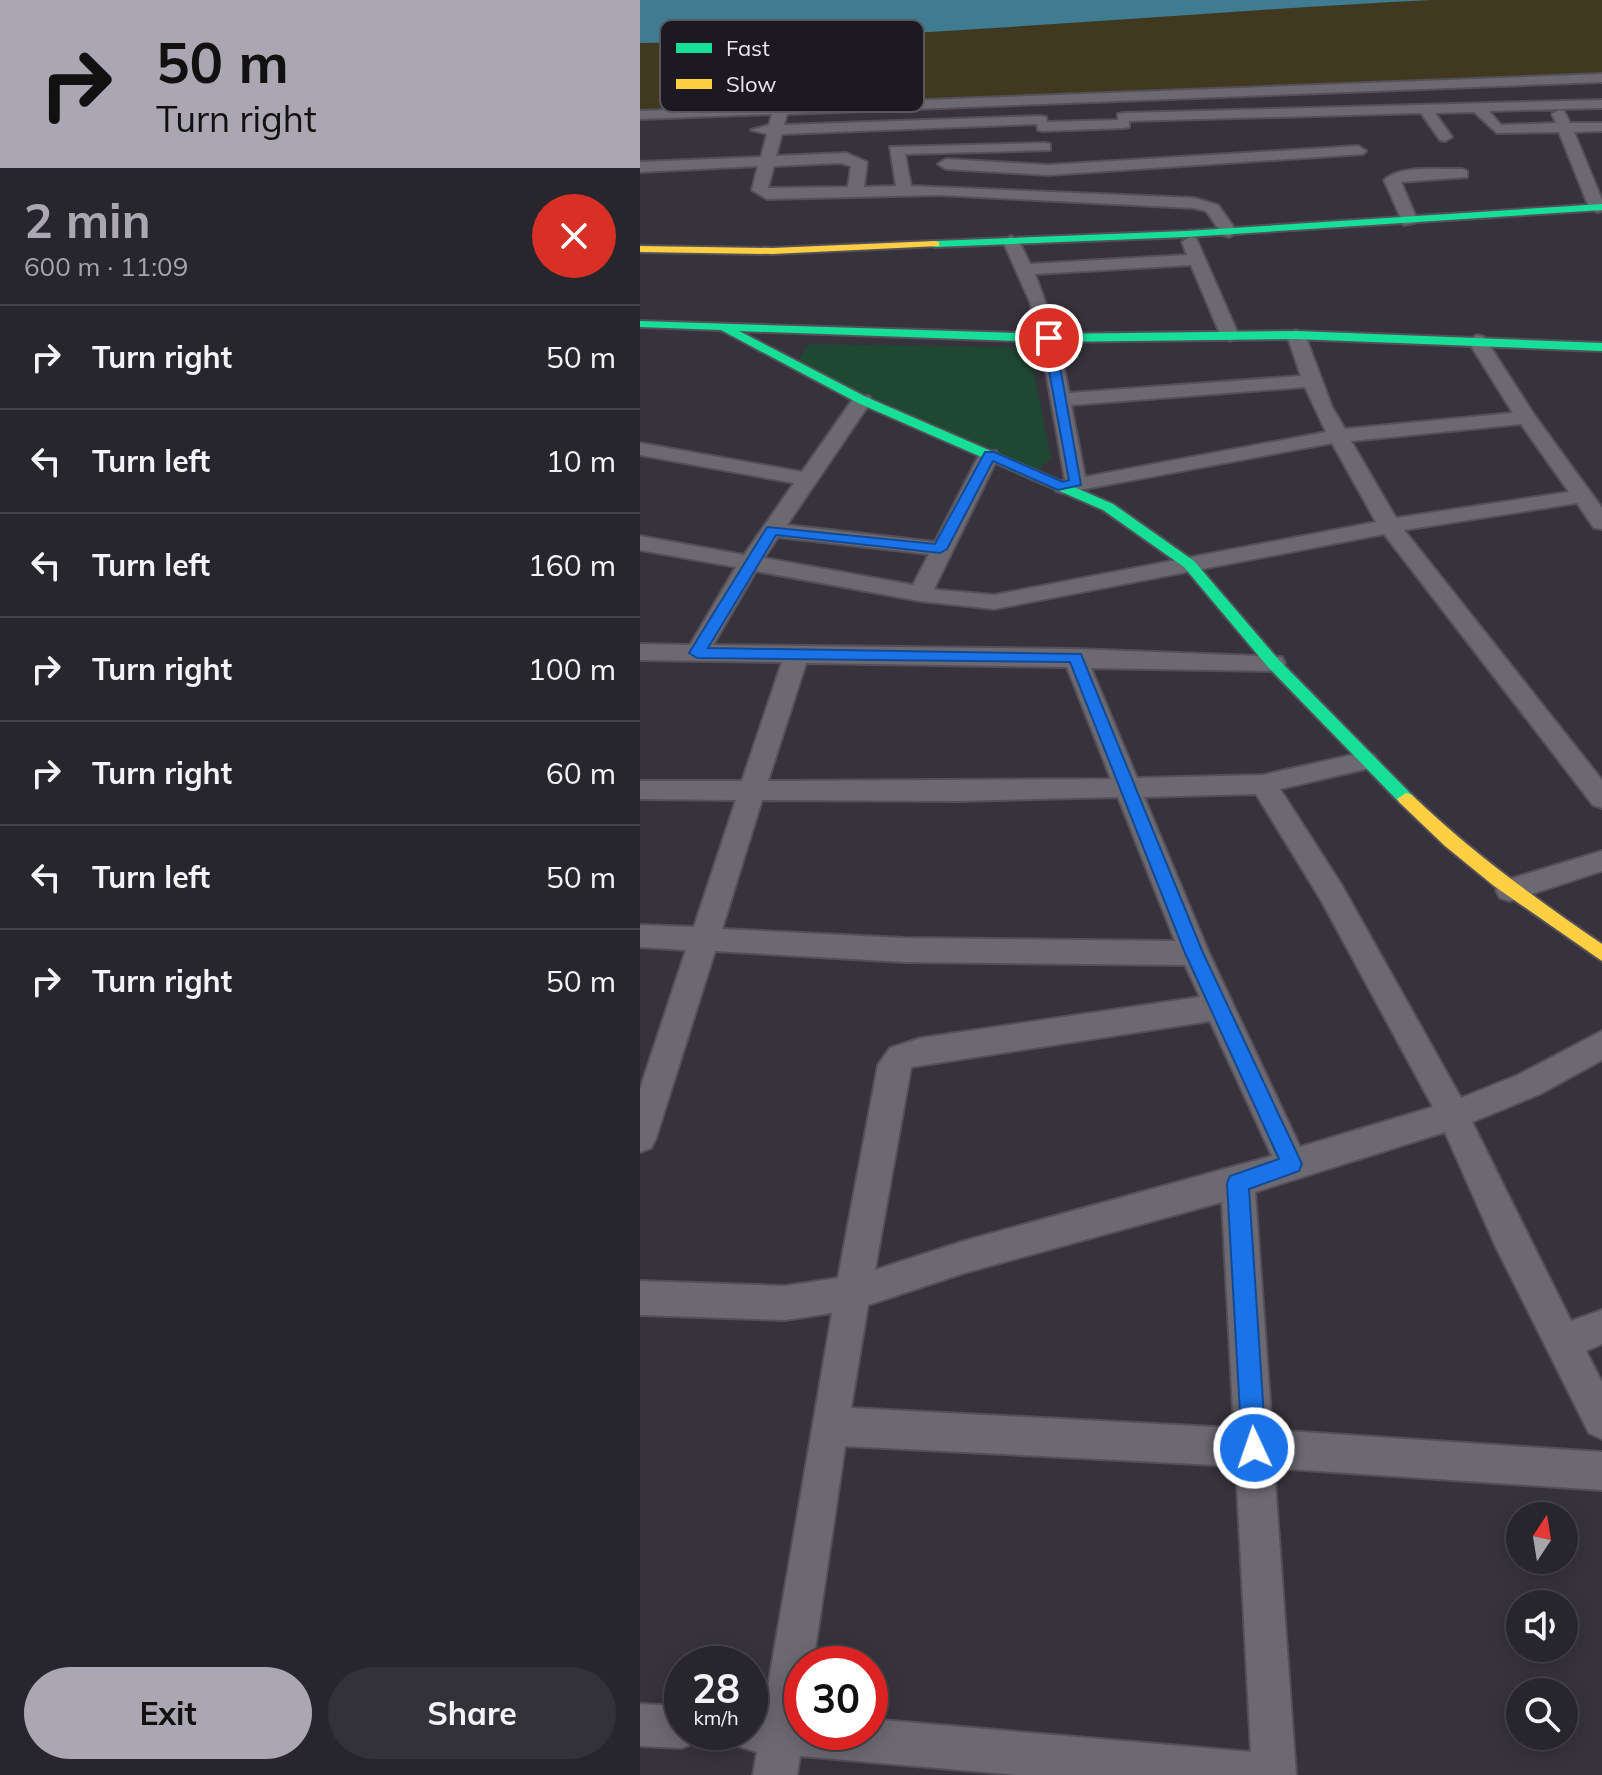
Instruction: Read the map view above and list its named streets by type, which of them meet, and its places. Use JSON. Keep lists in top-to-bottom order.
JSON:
{
  "legend": ["Fast", "Slow"],
  "north": "top",
  "page": {
    "turn": ["50 m", "Turn right"],
    "heading": ["2 min", "600 m · 11:09"],
    "list": [
      {
        "name": "Turn right",
        "value": "50 m"
      },
      {
        "name": "Turn left",
        "value": "10 m"
      },
      {
        "name": "Turn left",
        "value": "160 m"
      },
      {
        "name": "Turn right",
        "value": "100 m"
      },
      {
        "name": "Turn right",
        "value": "60 m"
      },
      {
        "name": "Turn left",
        "value": "50 m"
      },
      {
        "name": "Turn right",
        "value": "50 m"
      }
    ],
    "speed": "28 km/h",
    "limit": "30",
    "buttons": ["Exit", "Share"]
  }
}
